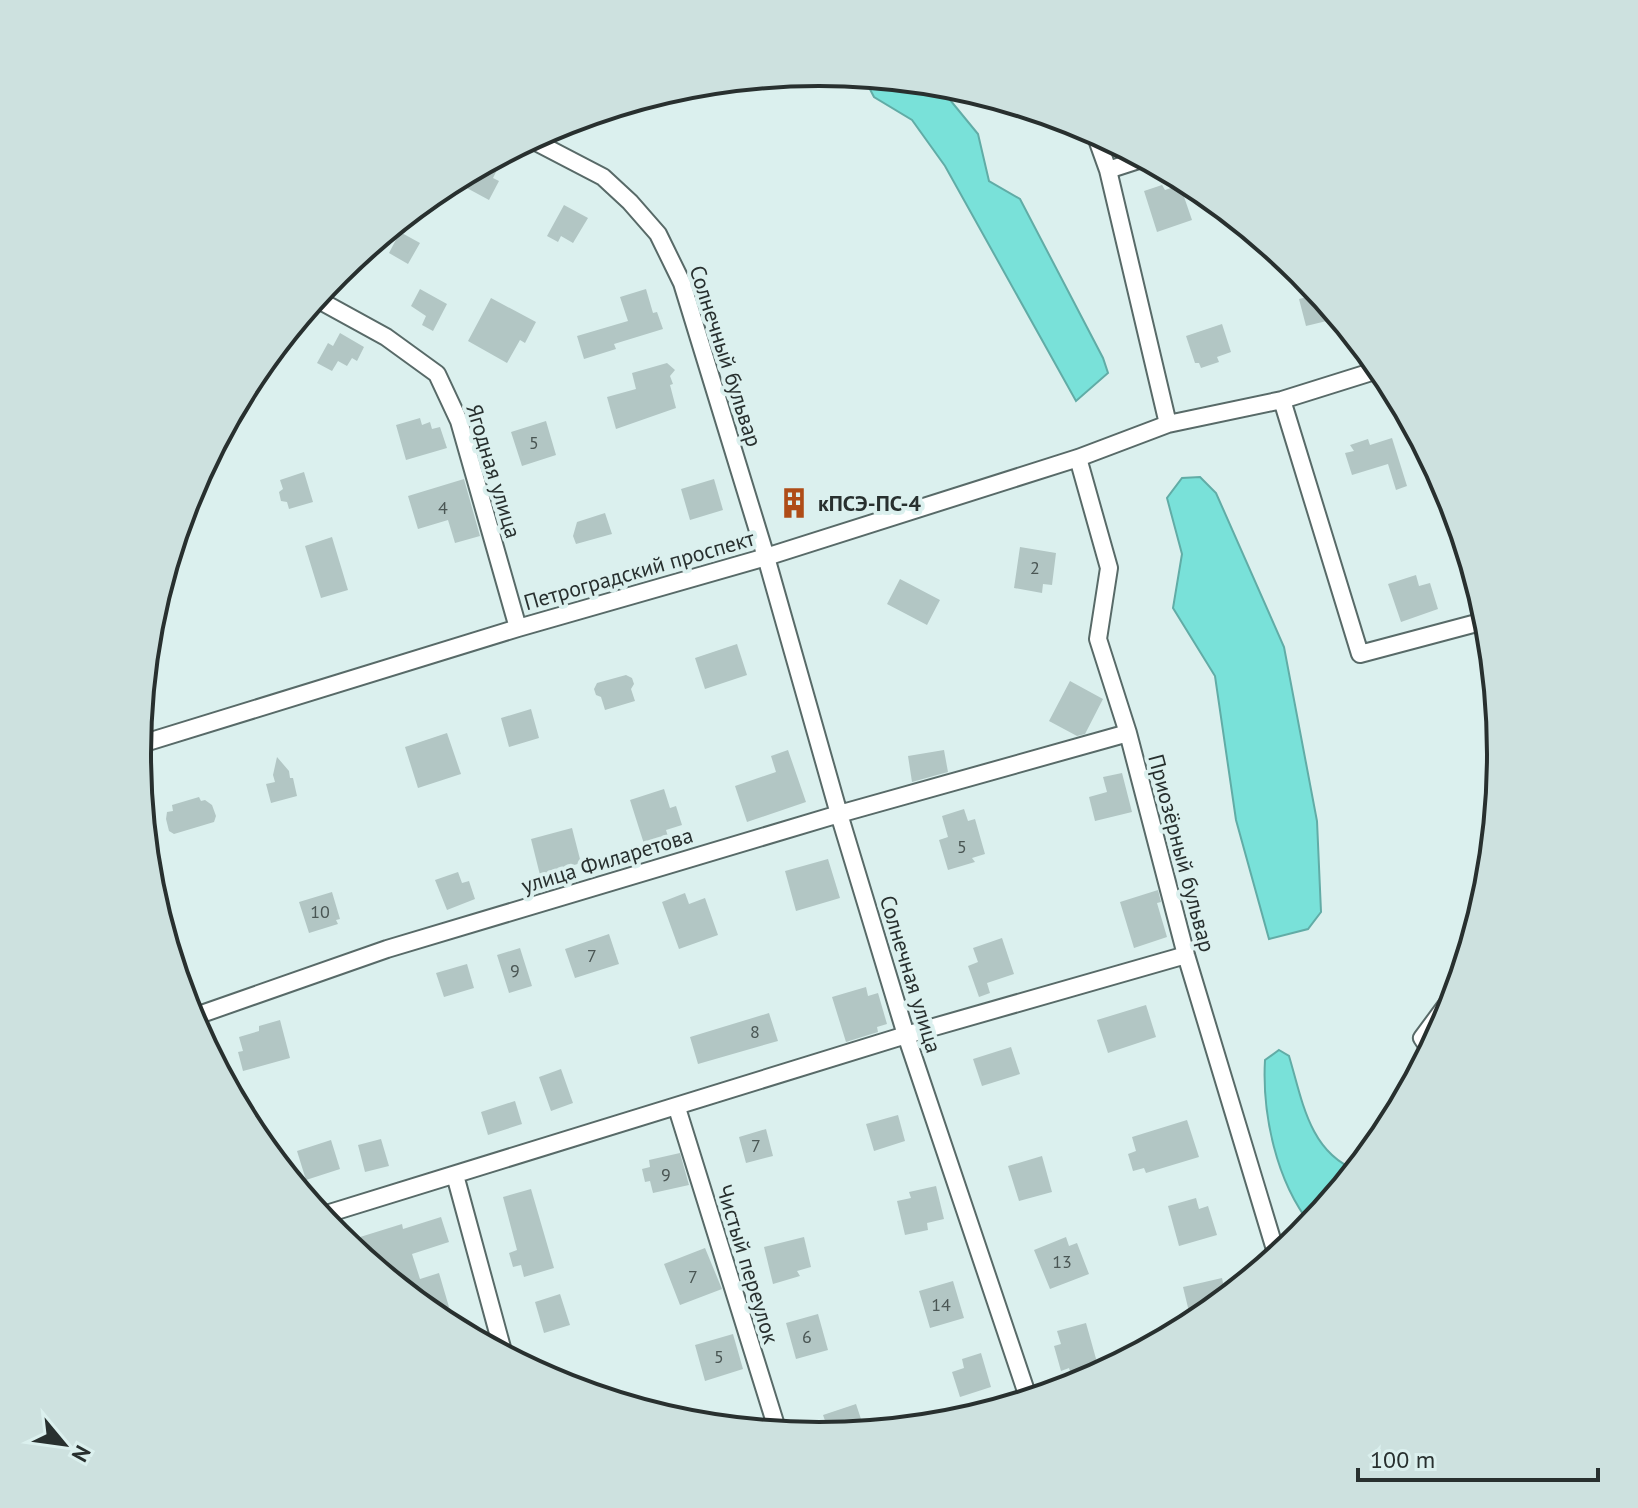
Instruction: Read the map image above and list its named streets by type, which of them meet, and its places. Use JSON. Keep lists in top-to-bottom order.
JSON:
{
  "streets": {
    "street": [
      "Солнечный бульвар",
      "Ягодная улица",
      "Петроградский проспект",
      "Приозёрный бульвар",
      "улица Филаретова",
      "Солнечная улица",
      "Чистый переулок"
    ]
  },
  "crossings": [
    ["Солнечный бульвар", "Петроградский проспект"],
    ["Солнечный бульвар", "Солнечная улица"],
    ["Ягодная улица", "Петроградский проспект"],
    ["Петроградский проспект", "Приозёрный бульвар"],
    ["Петроградский проспект", "Солнечная улица"],
    ["Приозёрный бульвар", "улица Филаретова"],
    ["улица Филаретова", "Солнечная улица"]
  ],
  "places": {
    "building": ["кПСЭ-ПС-4"]
  },
  "house_numbers": [
    "5",
    "4",
    "2",
    "5",
    "10",
    "7",
    "9",
    "8",
    "7",
    "9",
    "13",
    "7",
    "14",
    "6",
    "5"
  ],
  "scale_bar": "100 m",
  "north": "bottom right"
}
